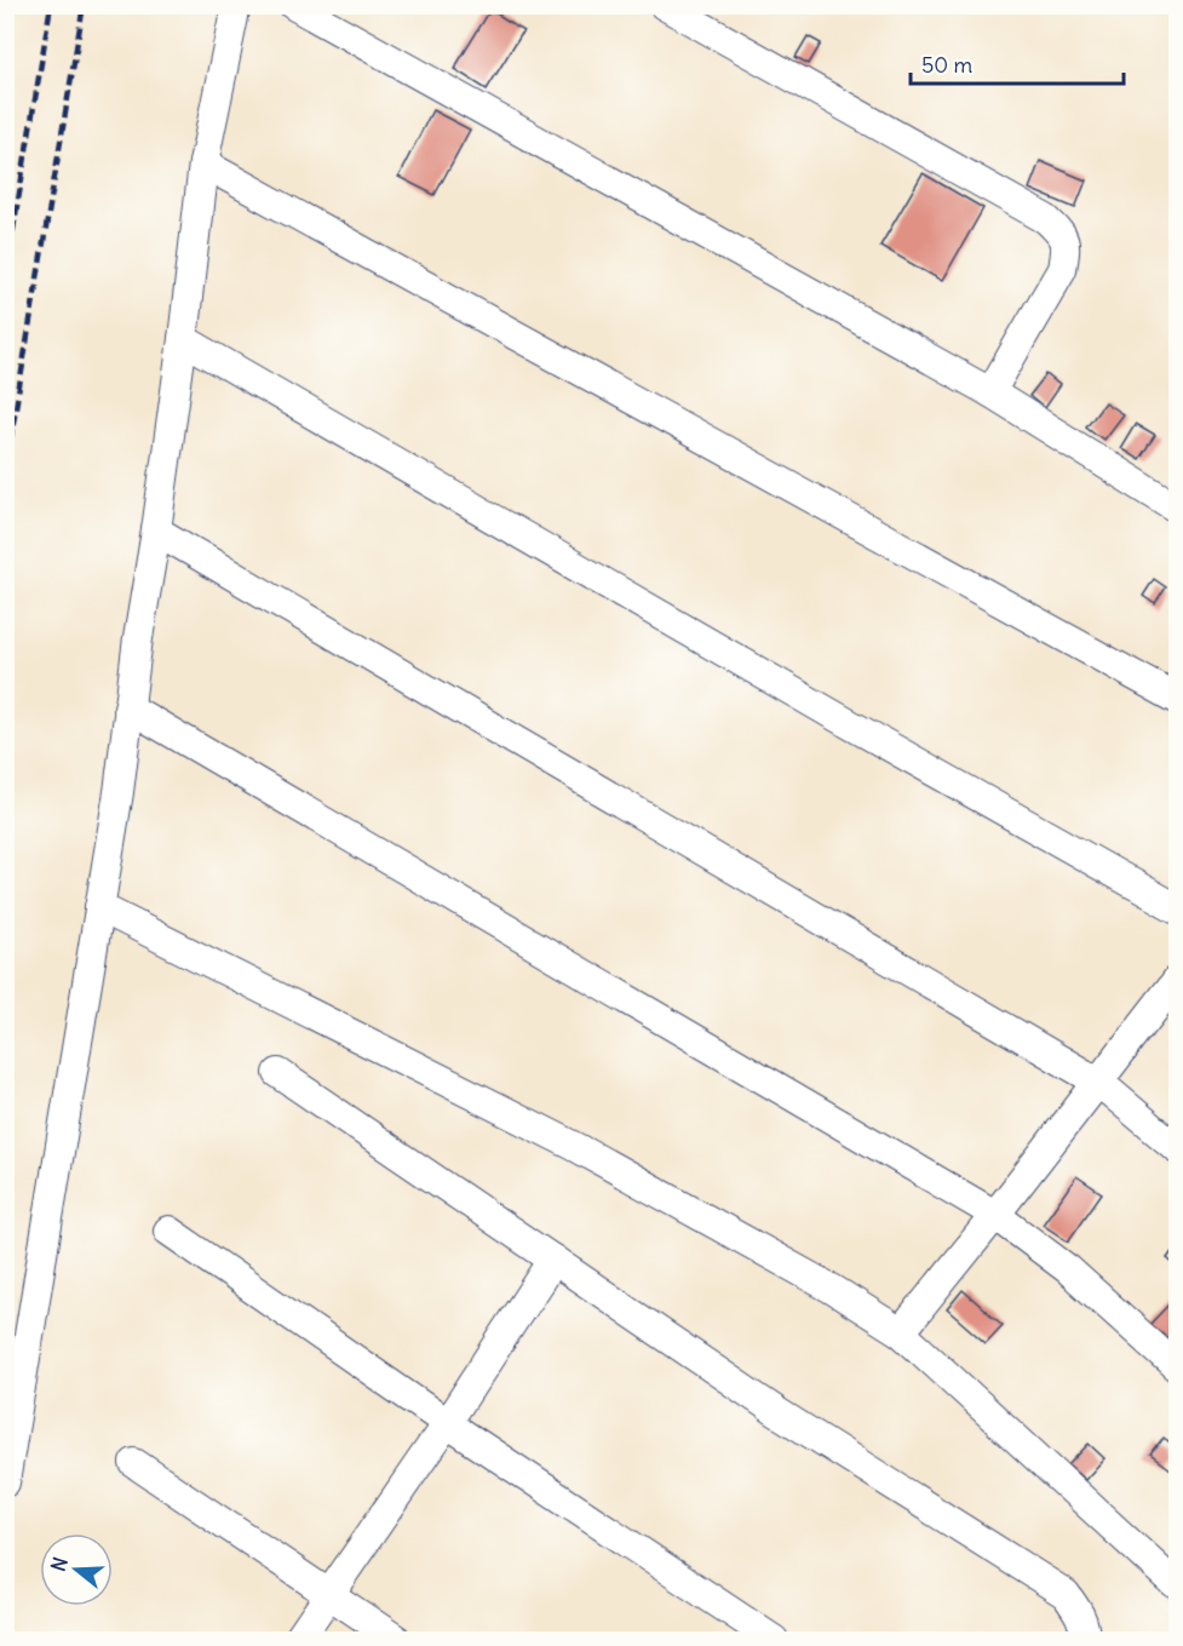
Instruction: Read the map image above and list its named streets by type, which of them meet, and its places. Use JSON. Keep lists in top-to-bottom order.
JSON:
{
  "scale_bar": "50 m",
  "north": "left"
}
